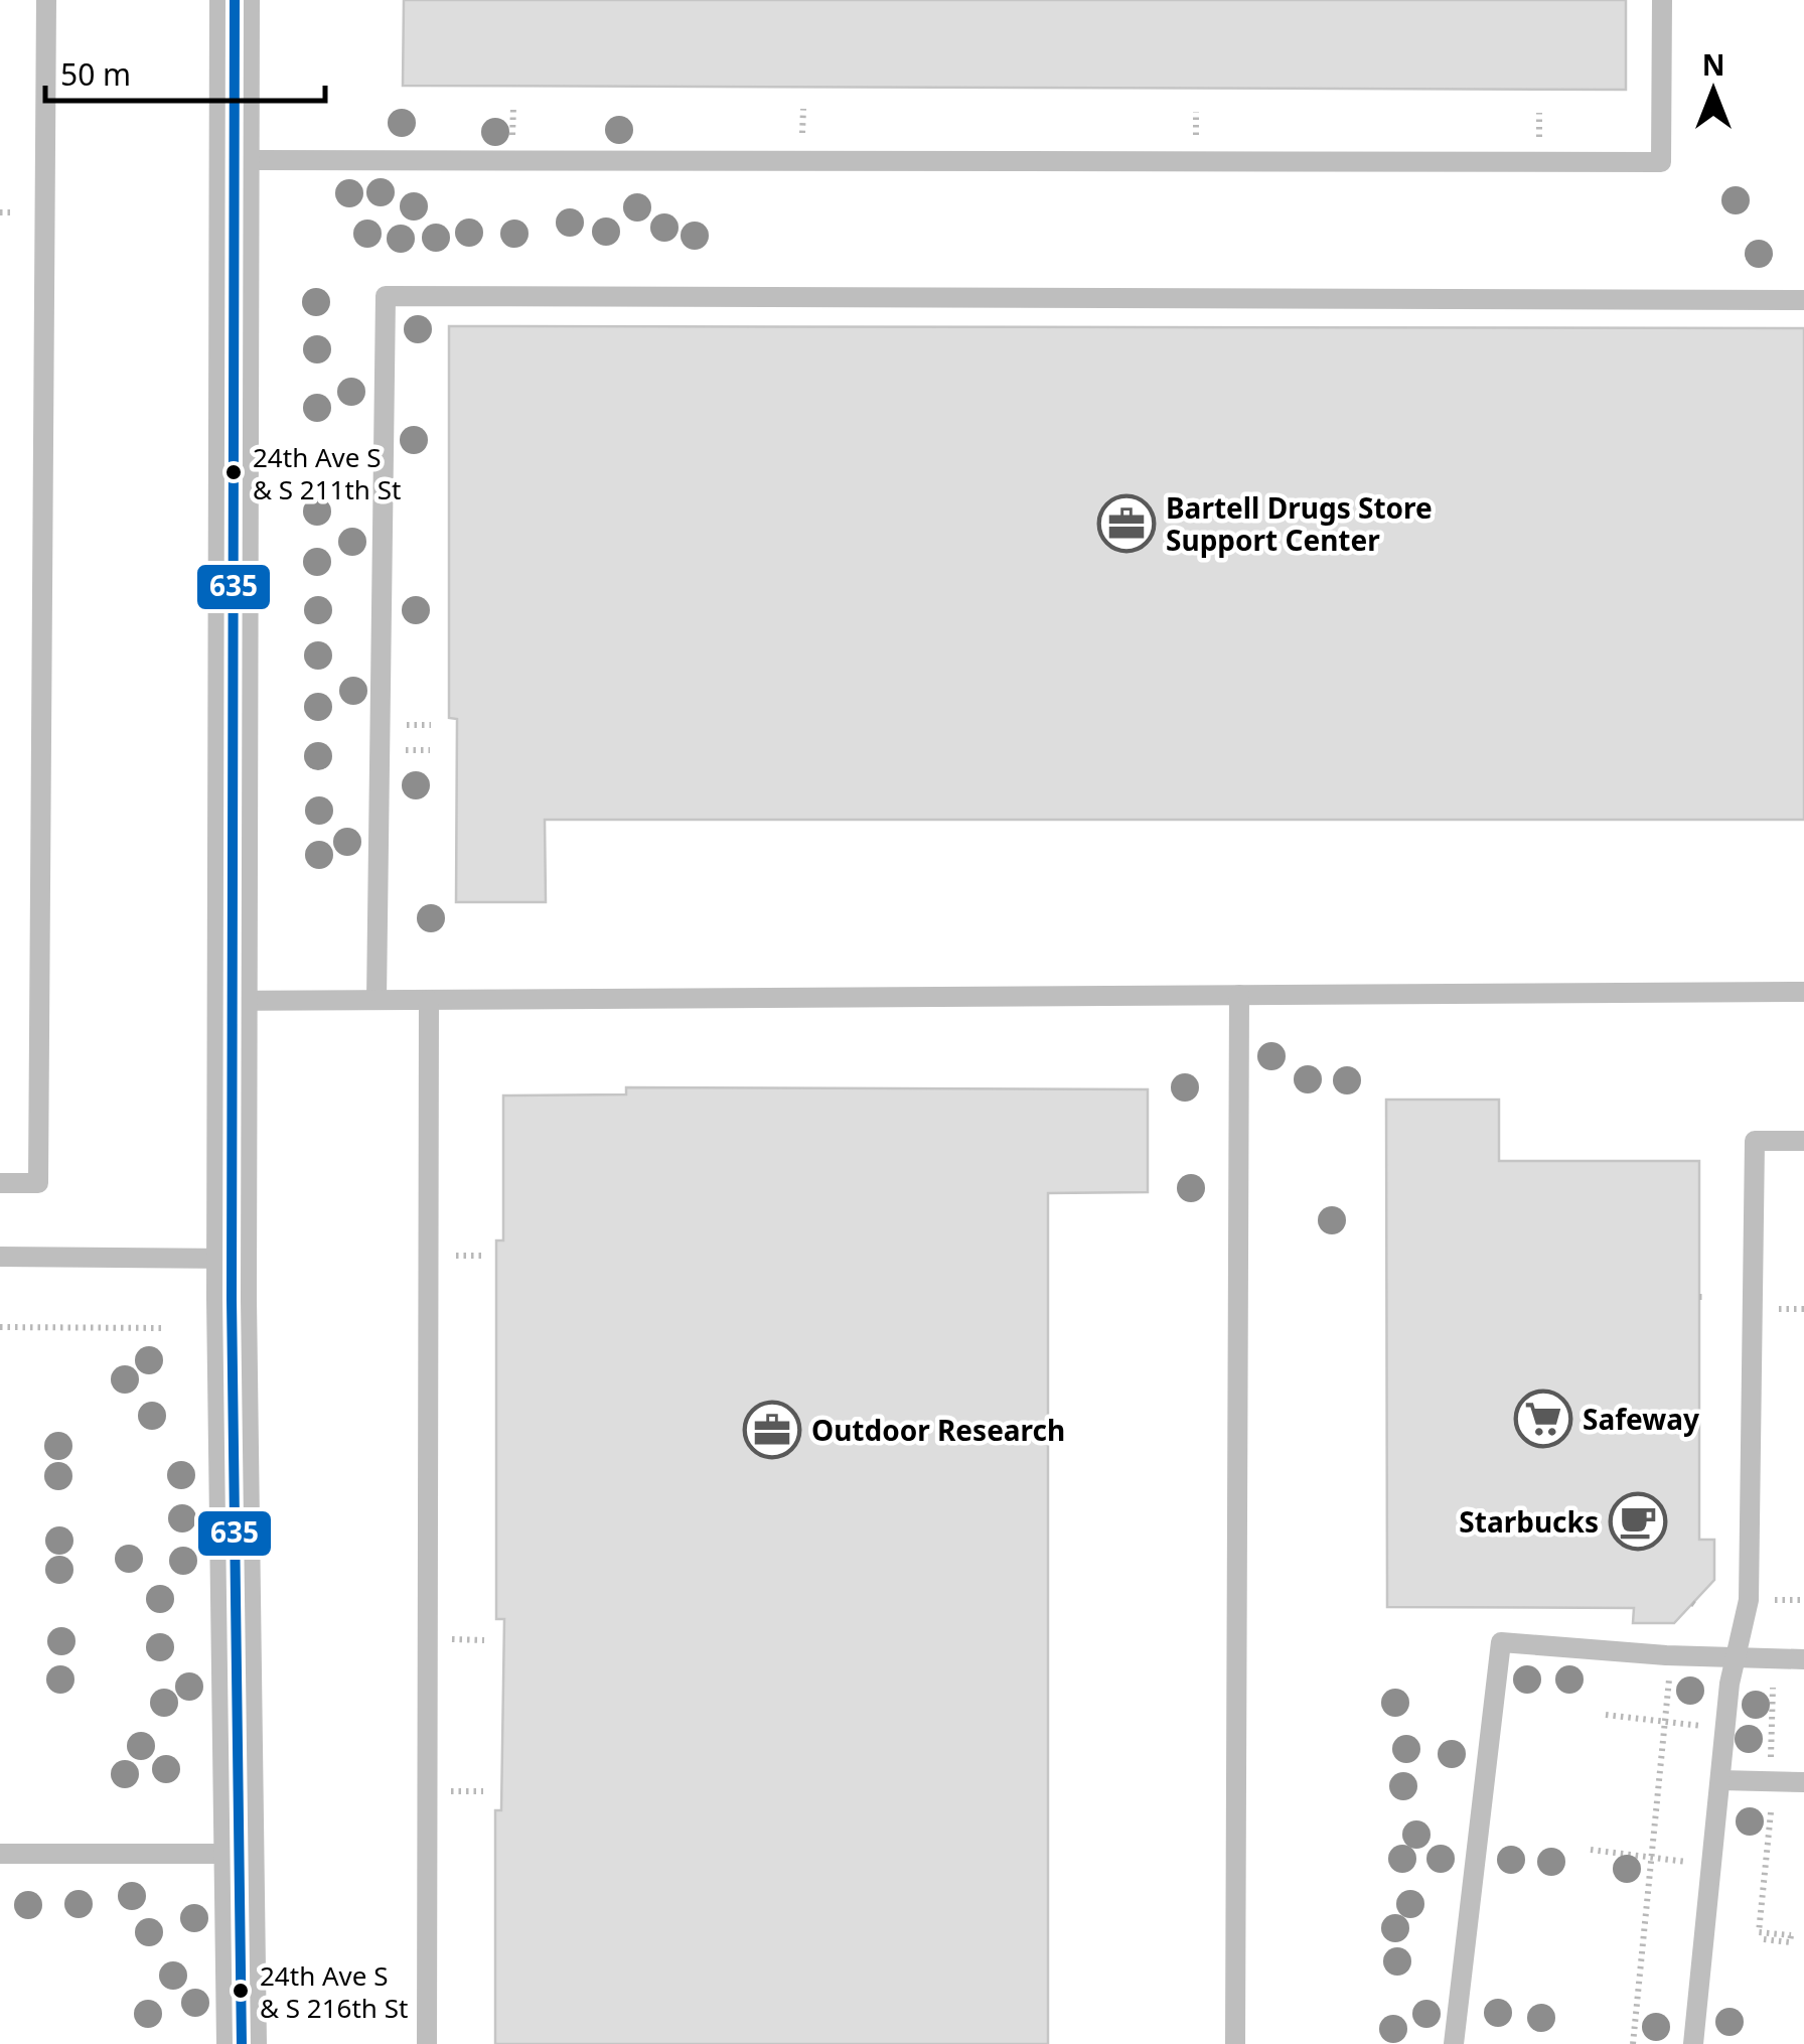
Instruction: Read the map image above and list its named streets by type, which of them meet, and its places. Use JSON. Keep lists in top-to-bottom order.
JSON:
{
  "places": {
    "other": ["24th Ave S & S 211th St", "24th Ave S & S 216th St"],
    "office": ["Bartell Drugs Store Support Center", "Outdoor Research"],
    "supermarket": ["Safeway"],
    "cafe": ["Starbucks"]
  },
  "lines": ["transit line 635"],
  "scale_bar": "50 m",
  "north": "top"
}
